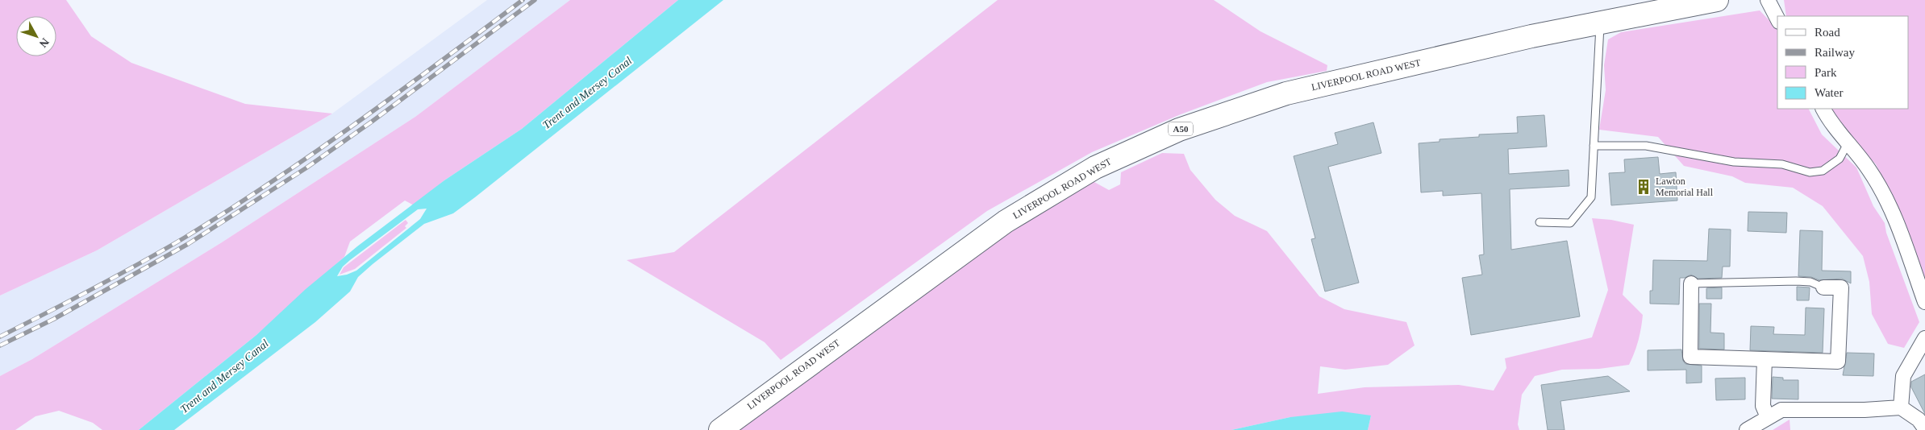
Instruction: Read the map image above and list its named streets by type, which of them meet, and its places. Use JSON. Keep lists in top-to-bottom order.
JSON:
{
  "streets": {
    "main road": ["LIVERPOOL ROAD WEST", "A50"]
  },
  "water": ["Trent and Mersey Canal"],
  "places": {
    "building": ["Lawton Memorial Hall"]
  },
  "legend": [
    "Road",
    "Railway",
    "Park",
    "Water"
  ],
  "north": "bottom right"
}
